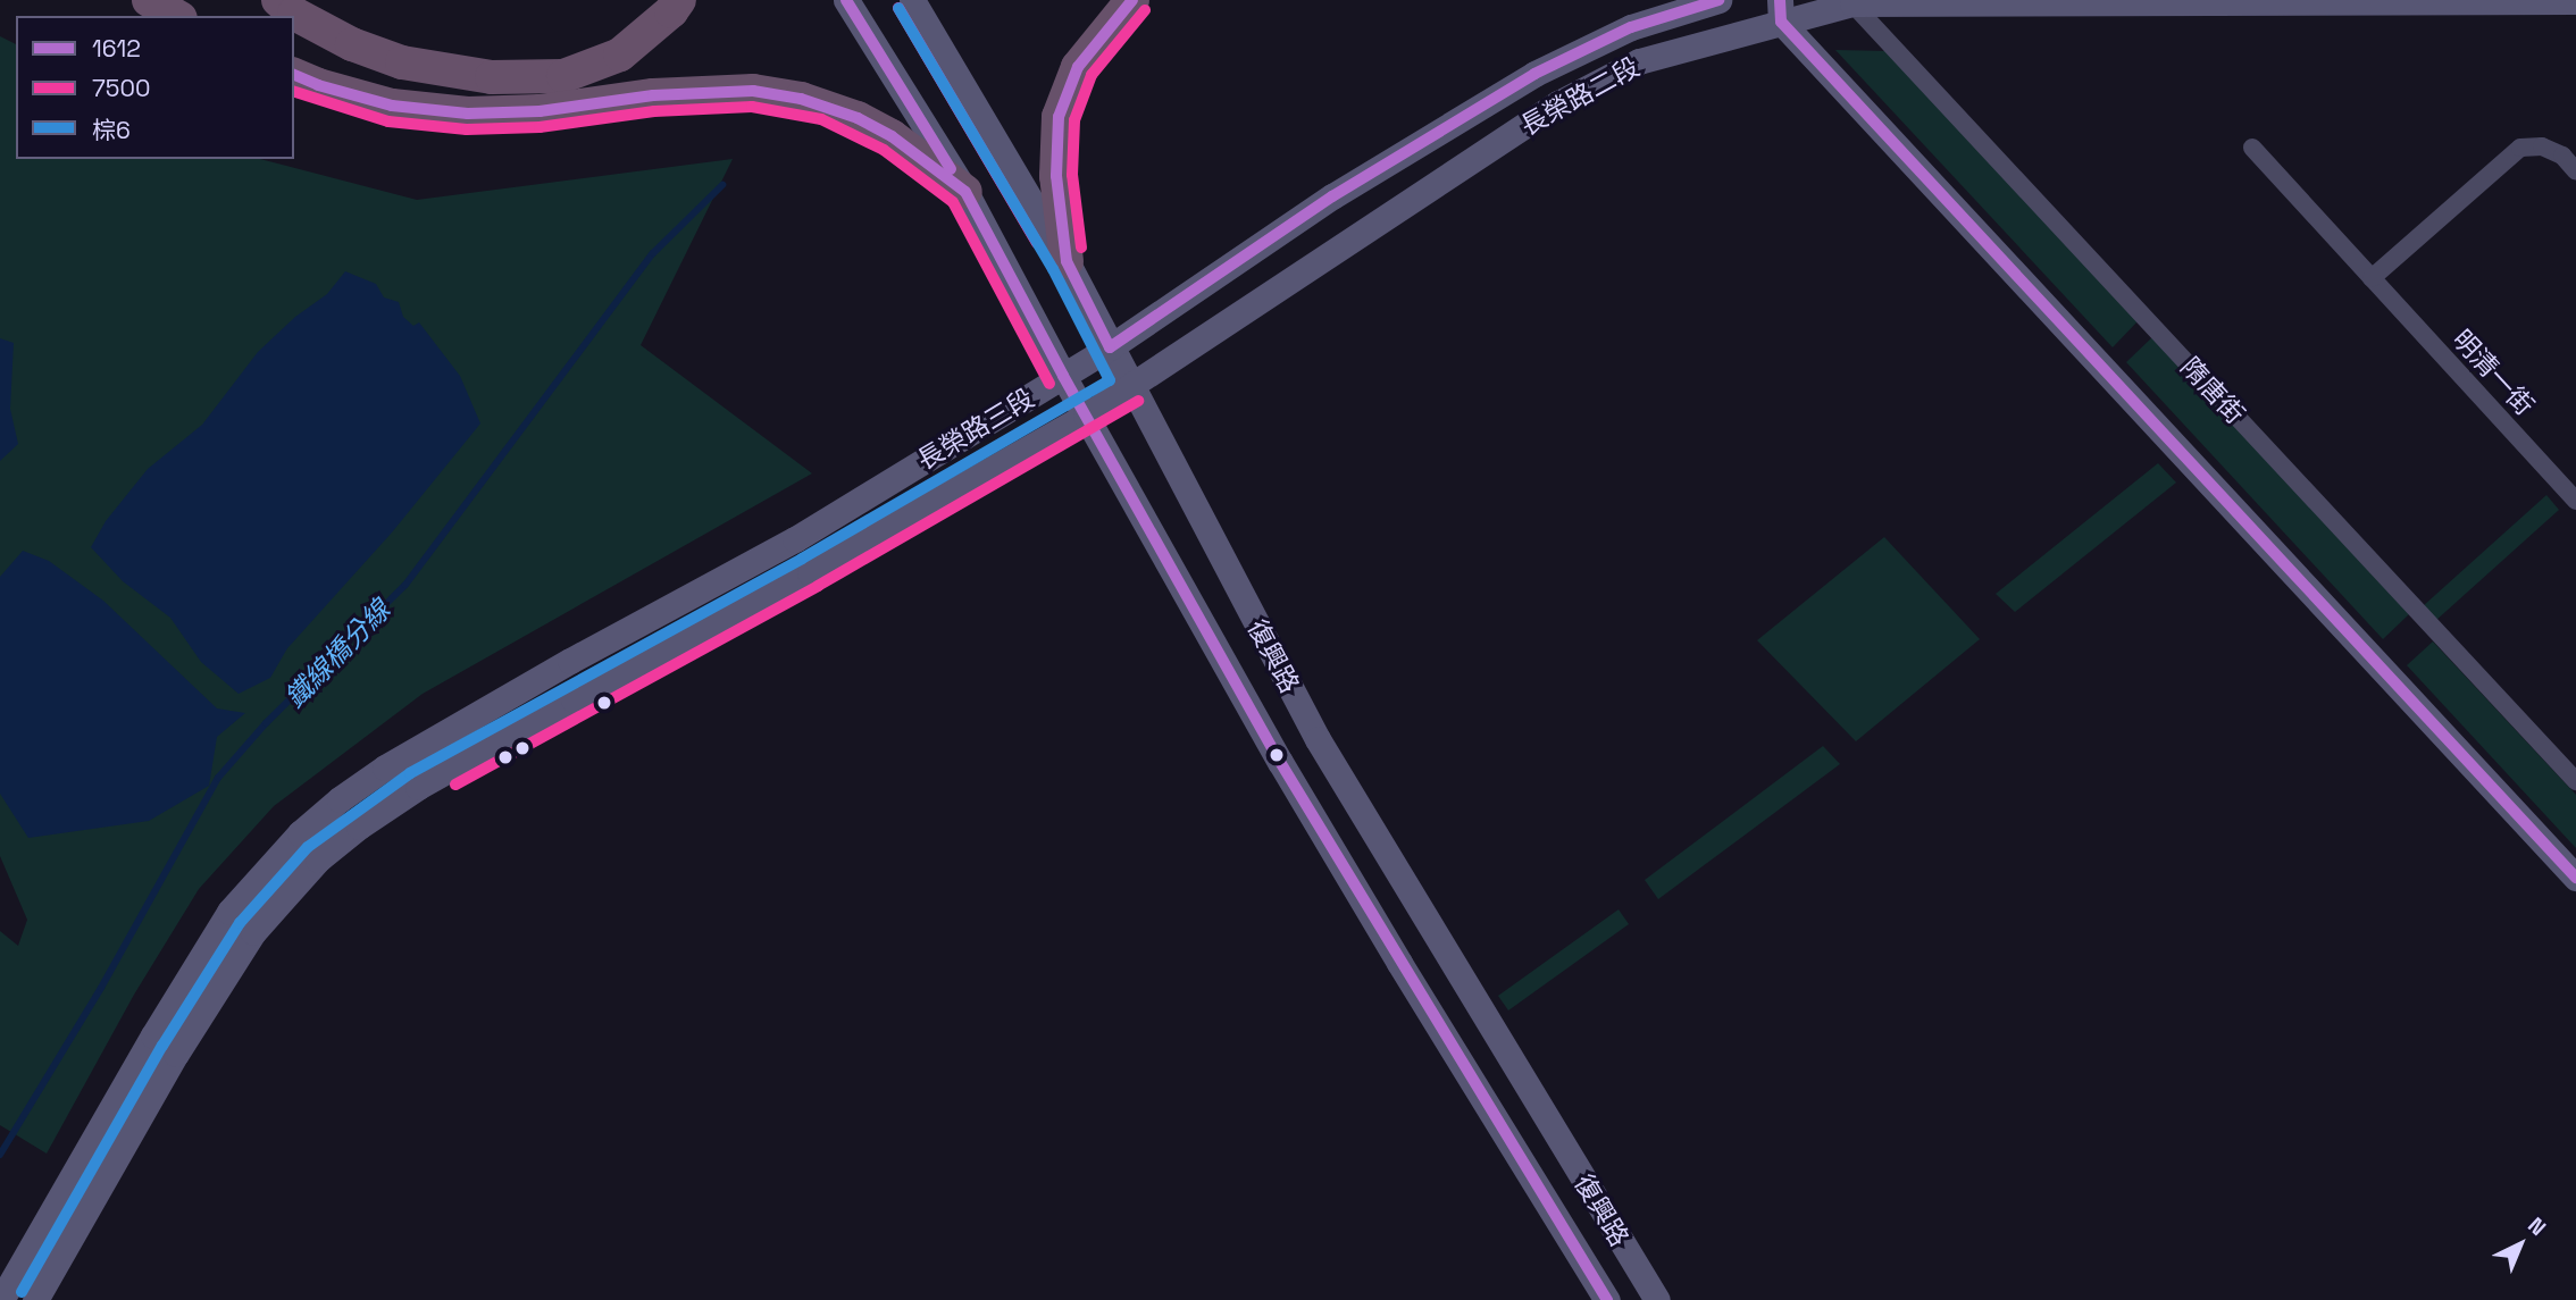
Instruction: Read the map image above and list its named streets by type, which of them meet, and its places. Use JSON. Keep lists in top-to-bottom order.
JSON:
{
  "streets": {
    "street": [
      "長榮路二段",
      "明清一街",
      "隋唐街",
      "長榮路三段",
      "復興路"
    ]
  },
  "crossings": [
    ["長榮路二段", "隋唐街"],
    ["長榮路二段", "長榮路三段"],
    ["長榮路二段", "復興路"],
    ["長榮路三段", "復興路"]
  ],
  "water": ["鐵線橋分線"],
  "lines": ["transit line 1612", "transit line 7500", "transit line 棕6"],
  "legend": ["1612", "7500", "棕6"],
  "north": "top right"
}
